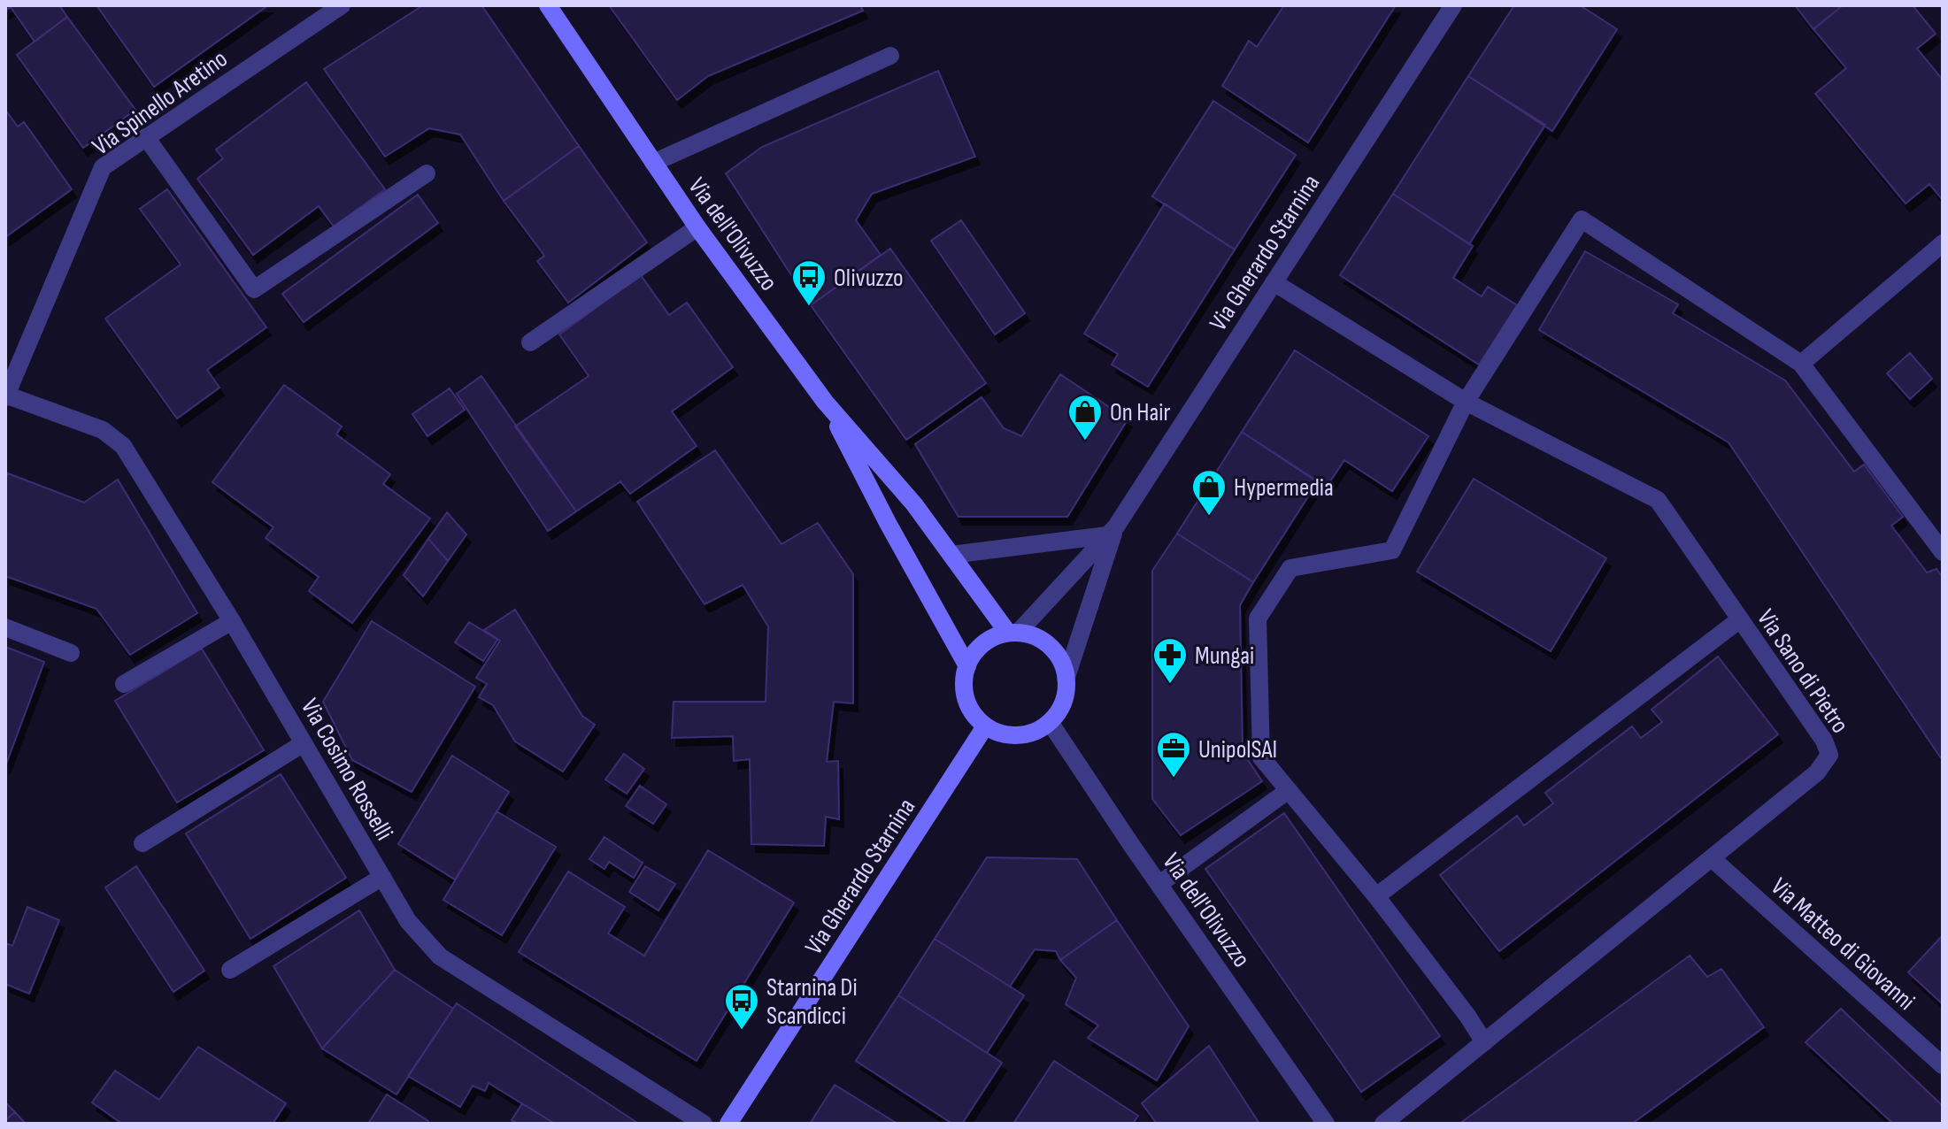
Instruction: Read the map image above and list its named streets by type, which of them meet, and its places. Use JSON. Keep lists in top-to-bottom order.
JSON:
{
  "streets": {
    "street": [
      "Via Spinello Aretino",
      "Via dell'Olivuzzo",
      "Via Gherardo Starnina",
      "Via Sano di Pietro",
      "Via Cosimo Rosselli",
      "Via Matteo di Giovanni"
    ]
  },
  "crossings": [
    ["Via Spinello Aretino", "Via Cosimo Rosselli"],
    ["Via dell'Olivuzzo", "Via Gherardo Starnina"],
    ["Via Gherardo Starnina", "Via Sano di Pietro"],
    ["Via Sano di Pietro", "Via Matteo di Giovanni"]
  ],
  "places": {
    "bus stop": ["Olivuzzo", "Starnina Di Scandicci"],
    "shop": ["On Hair", "Hypermedia"],
    "pharmacy": ["Mungai"],
    "office": ["UnipolSAI"]
  }
}
